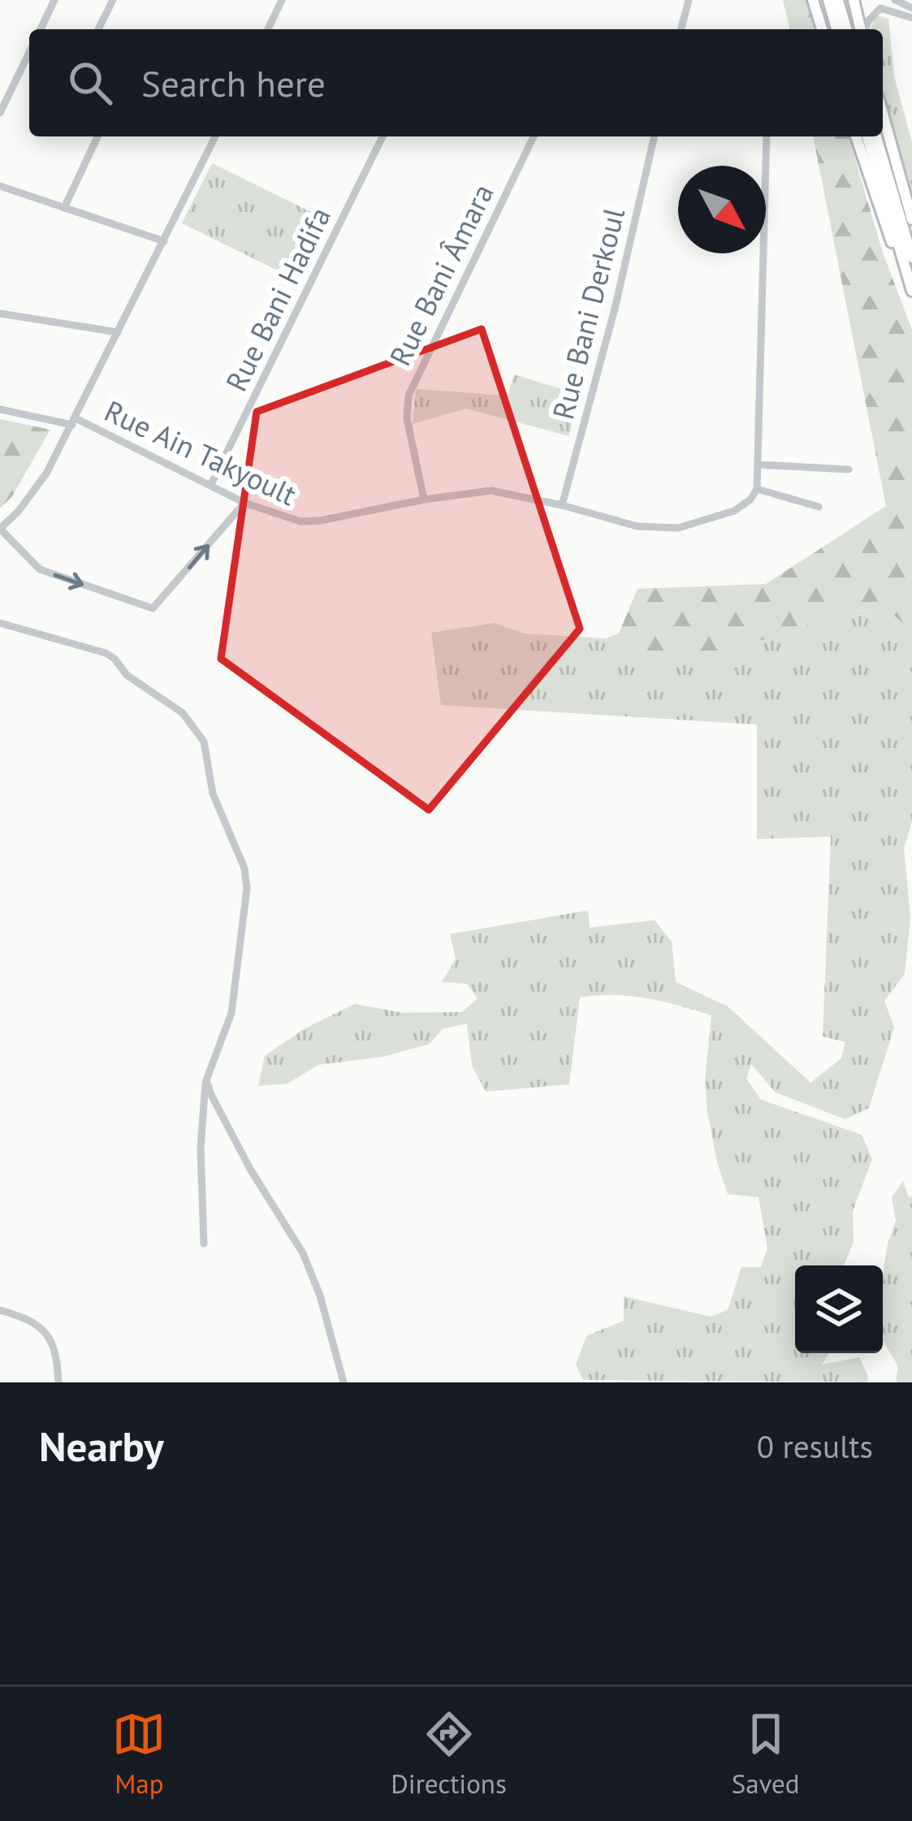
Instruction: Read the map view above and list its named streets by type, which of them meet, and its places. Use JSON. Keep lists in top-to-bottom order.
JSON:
{
  "streets": {
    "street": [
      "Rue Bani Âmara",
      "Rue Bani Hadifa",
      "Rue Bani Derkoul",
      "Rue Ain Takyoult"
    ]
  },
  "crossings": [
    ["Rue Bani Âmara", "Rue Ain Takyoult"],
    ["Rue Bani Hadifa", "Rue Ain Takyoult"],
    ["Rue Bani Derkoul", "Rue Ain Takyoult"]
  ],
  "north": "bottom right",
  "page": {
    "search": "Search here",
    "heading": ["Nearby", "0 results"],
    "nav": ["Map", "Directions", "Saved"]
  }
}
